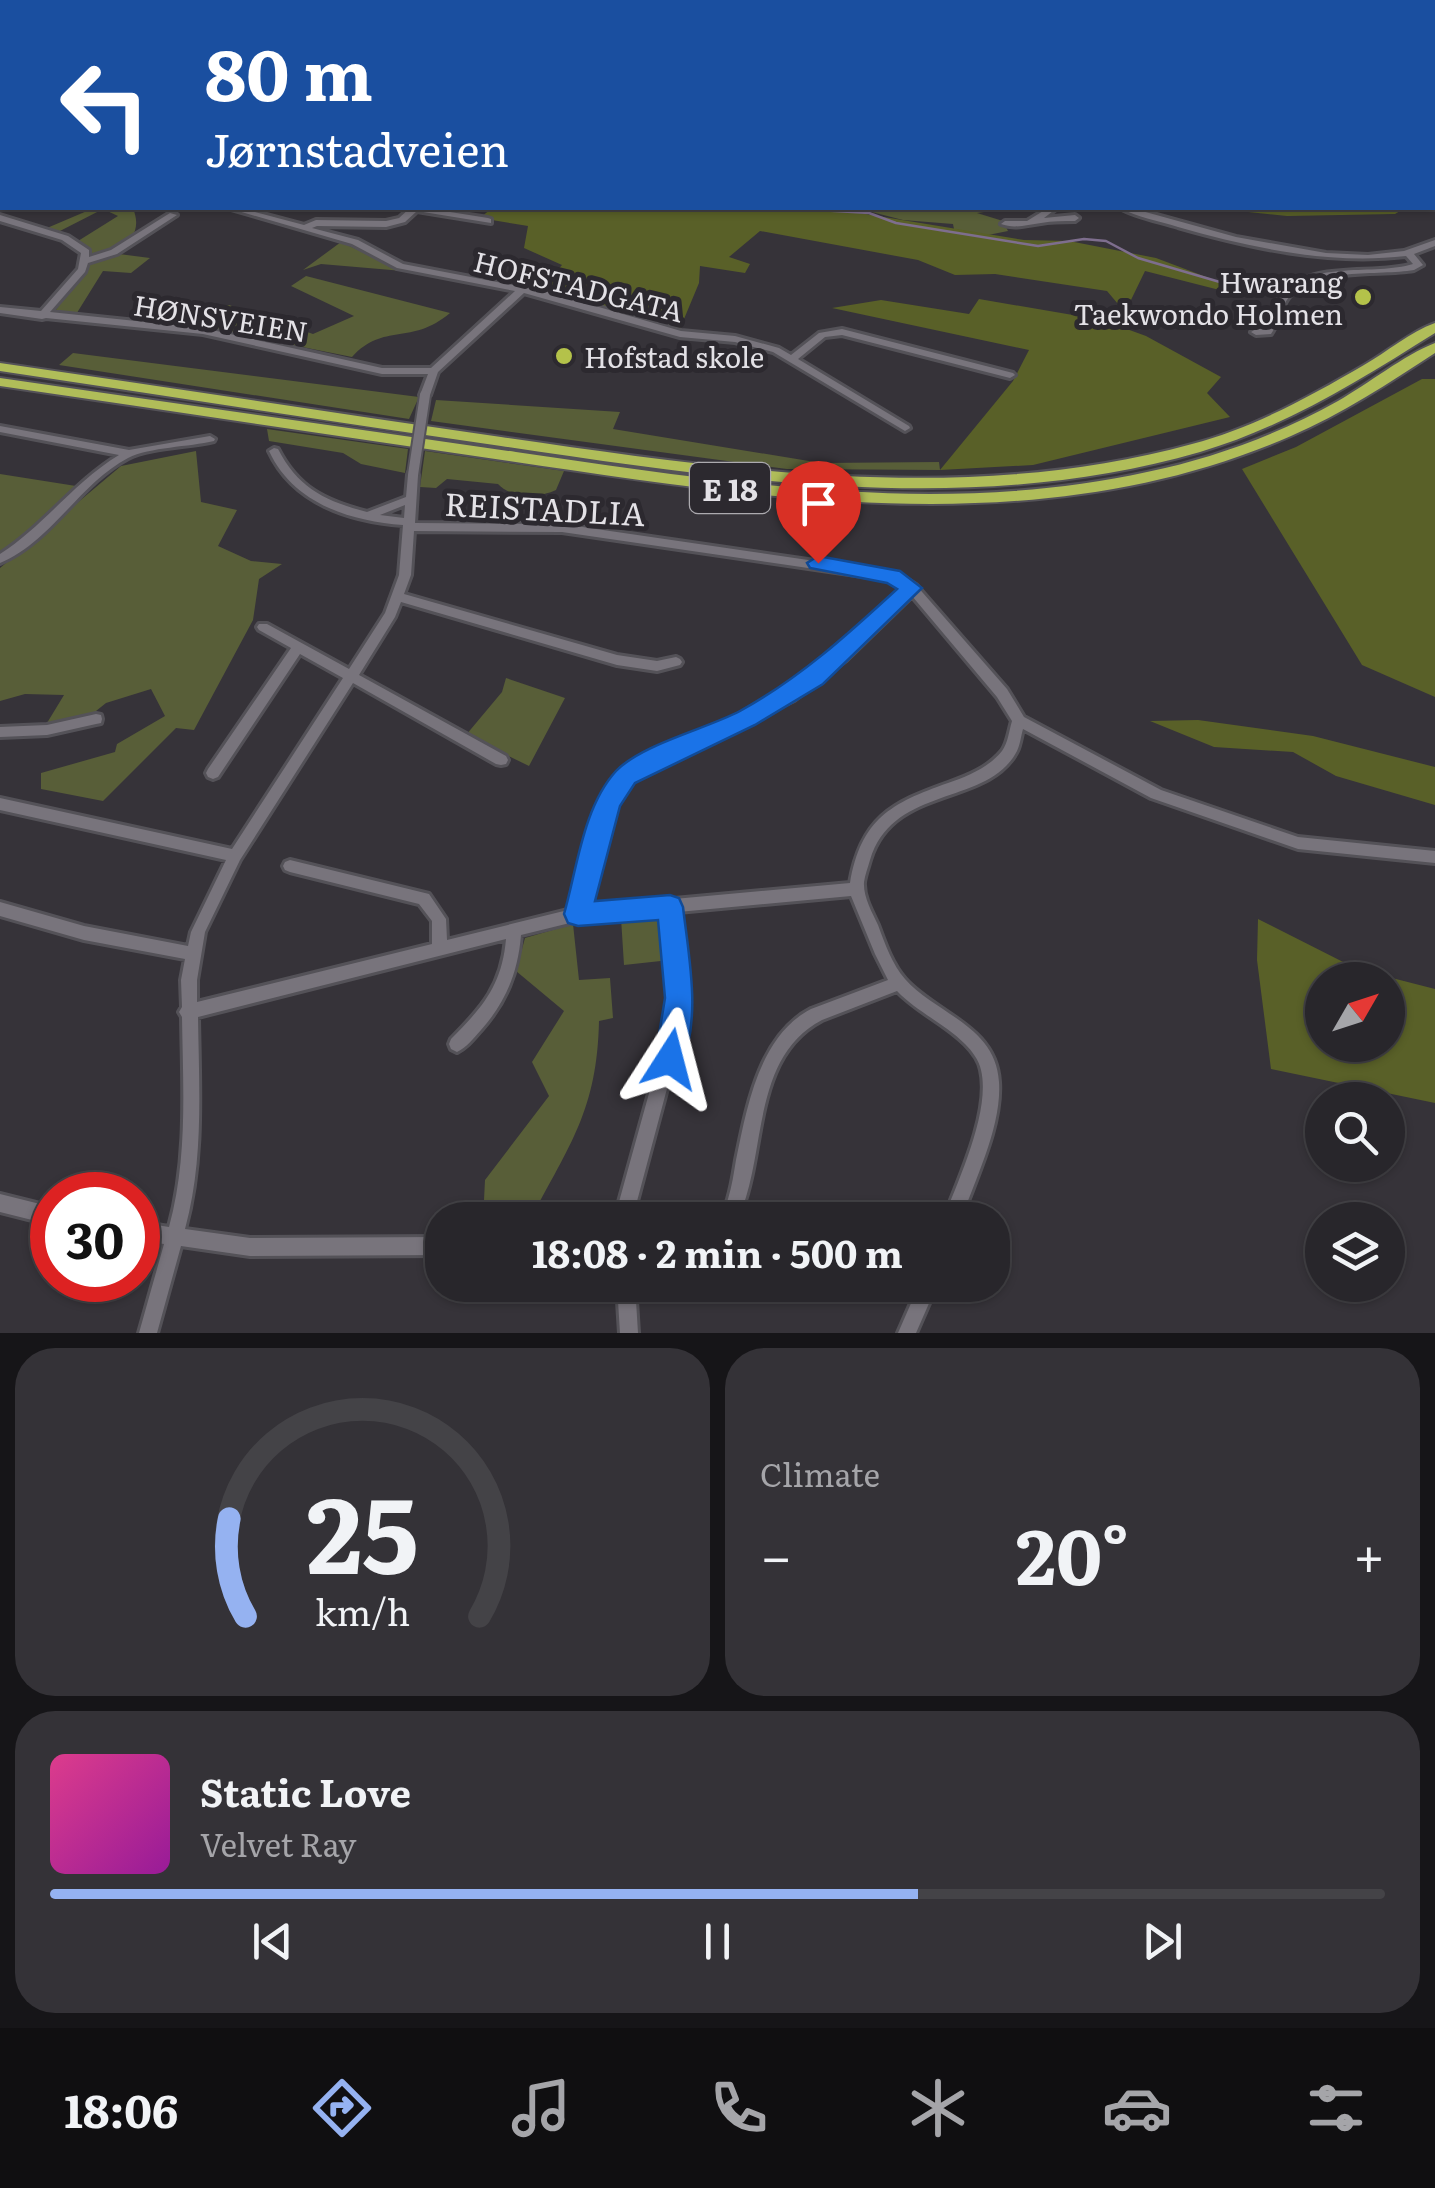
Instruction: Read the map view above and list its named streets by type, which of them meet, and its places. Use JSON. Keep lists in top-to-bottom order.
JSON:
{
  "streets": {
    "highway": ["E 18"],
    "street": ["HOFSTADGATA", "HØNSVEIEN", "REISTADLIA"]
  },
  "places": ["Hwarang Taekwondo Holmen", "Hofstad skole"],
  "north": "top right",
  "page": {
    "turn": ["80 m", "Jørnstadveien"],
    "limit": "30",
    "trip": "18:08 · 2 min · 500 m",
    "tile": "Climate",
    "heat": ["−", "20°", "+"],
    "song": ["Static Love", "Velvet Ray"],
    "tabs": "18:06",
    "gauge": ["25", "km/h"]
  }
}
